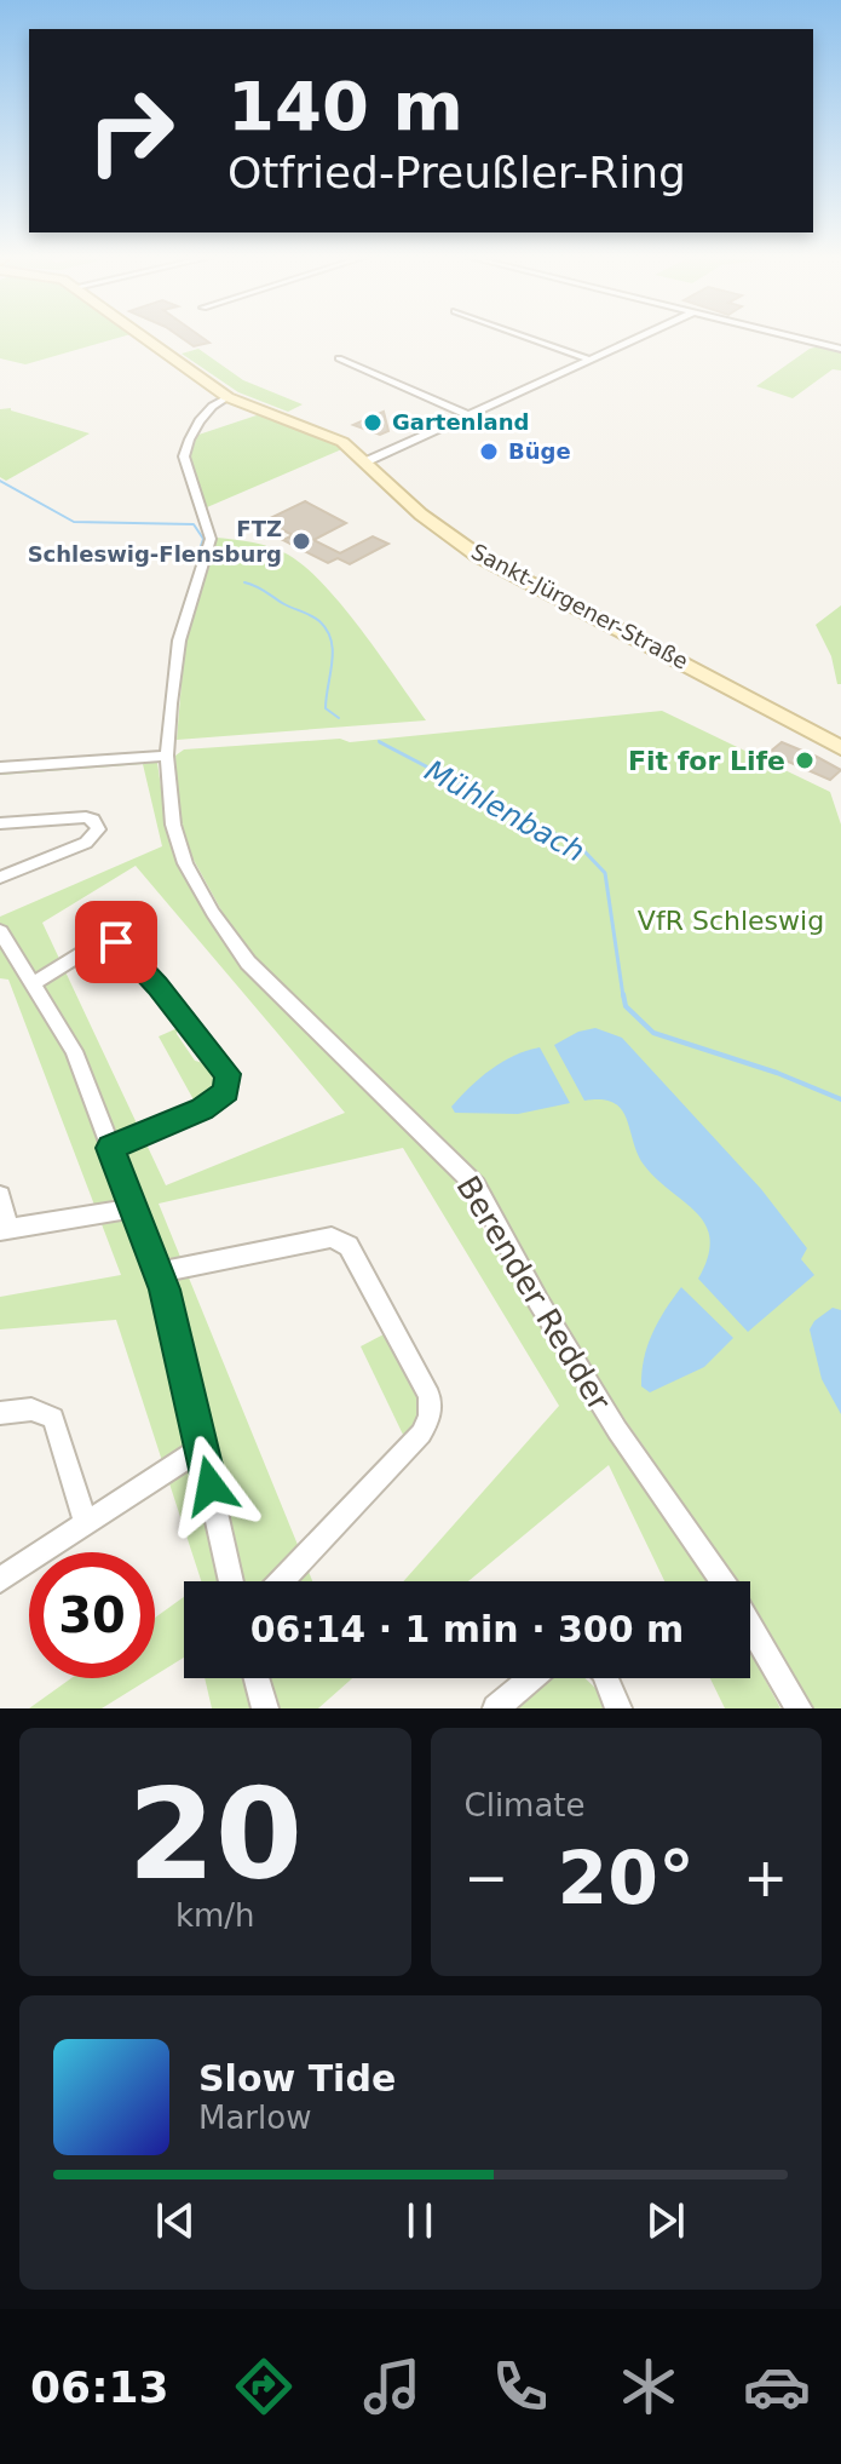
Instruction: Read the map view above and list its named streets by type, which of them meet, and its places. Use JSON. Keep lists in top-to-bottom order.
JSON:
{
  "streets": {
    "street": ["Sankt-Jürgener-Straße", "Berender Redder"]
  },
  "crossings": [
    ["Sankt-Jürgener-Straße", "Berender Redder"]
  ],
  "water": ["Mühlenbach"],
  "parks": ["VfR Schleswig"],
  "places": [
    "Gartenland",
    "Büge",
    "FTZ Schleswig-Flensburg",
    "Fit for Life"
  ],
  "page": {
    "turn": ["140 m", "Otfried-Preußler-Ring"],
    "limit": "30",
    "trip": "06:14 · 1 min · 300 m",
    "tile": [
      ["20", "km/h"],
      "Climate"
    ],
    "heat": ["−", "20°", "+"],
    "song": ["Slow Tide", "Marlow"],
    "tabs": "06:13"
  }
}
